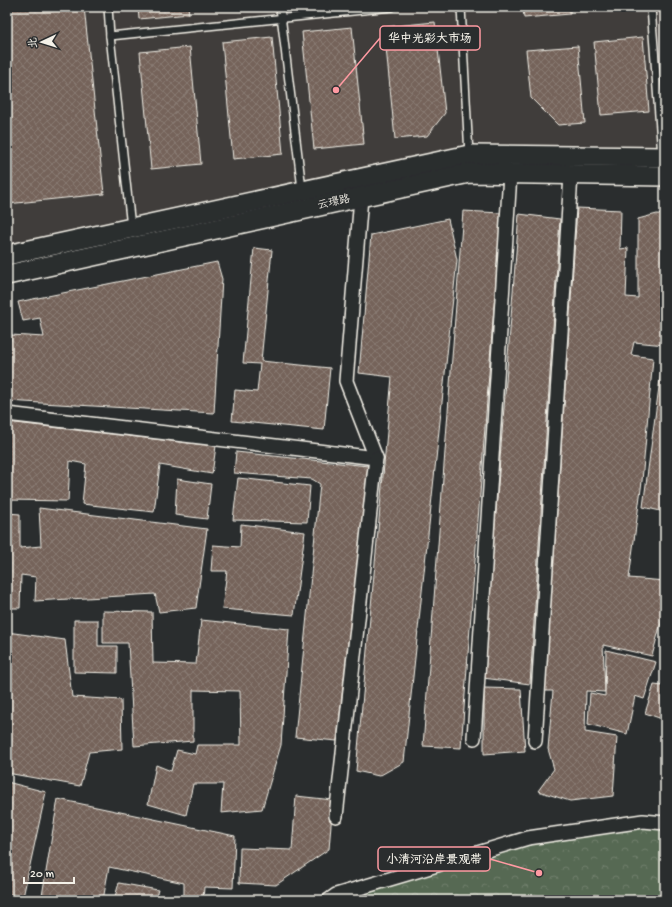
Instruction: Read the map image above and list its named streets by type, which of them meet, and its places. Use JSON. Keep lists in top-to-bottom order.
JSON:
{
  "streets": {
    "street": ["云璟路"]
  },
  "places": ["华中光彩大市场", "小清河沿岸景观带"],
  "scale_bar": "20 m",
  "north": "left"
}
